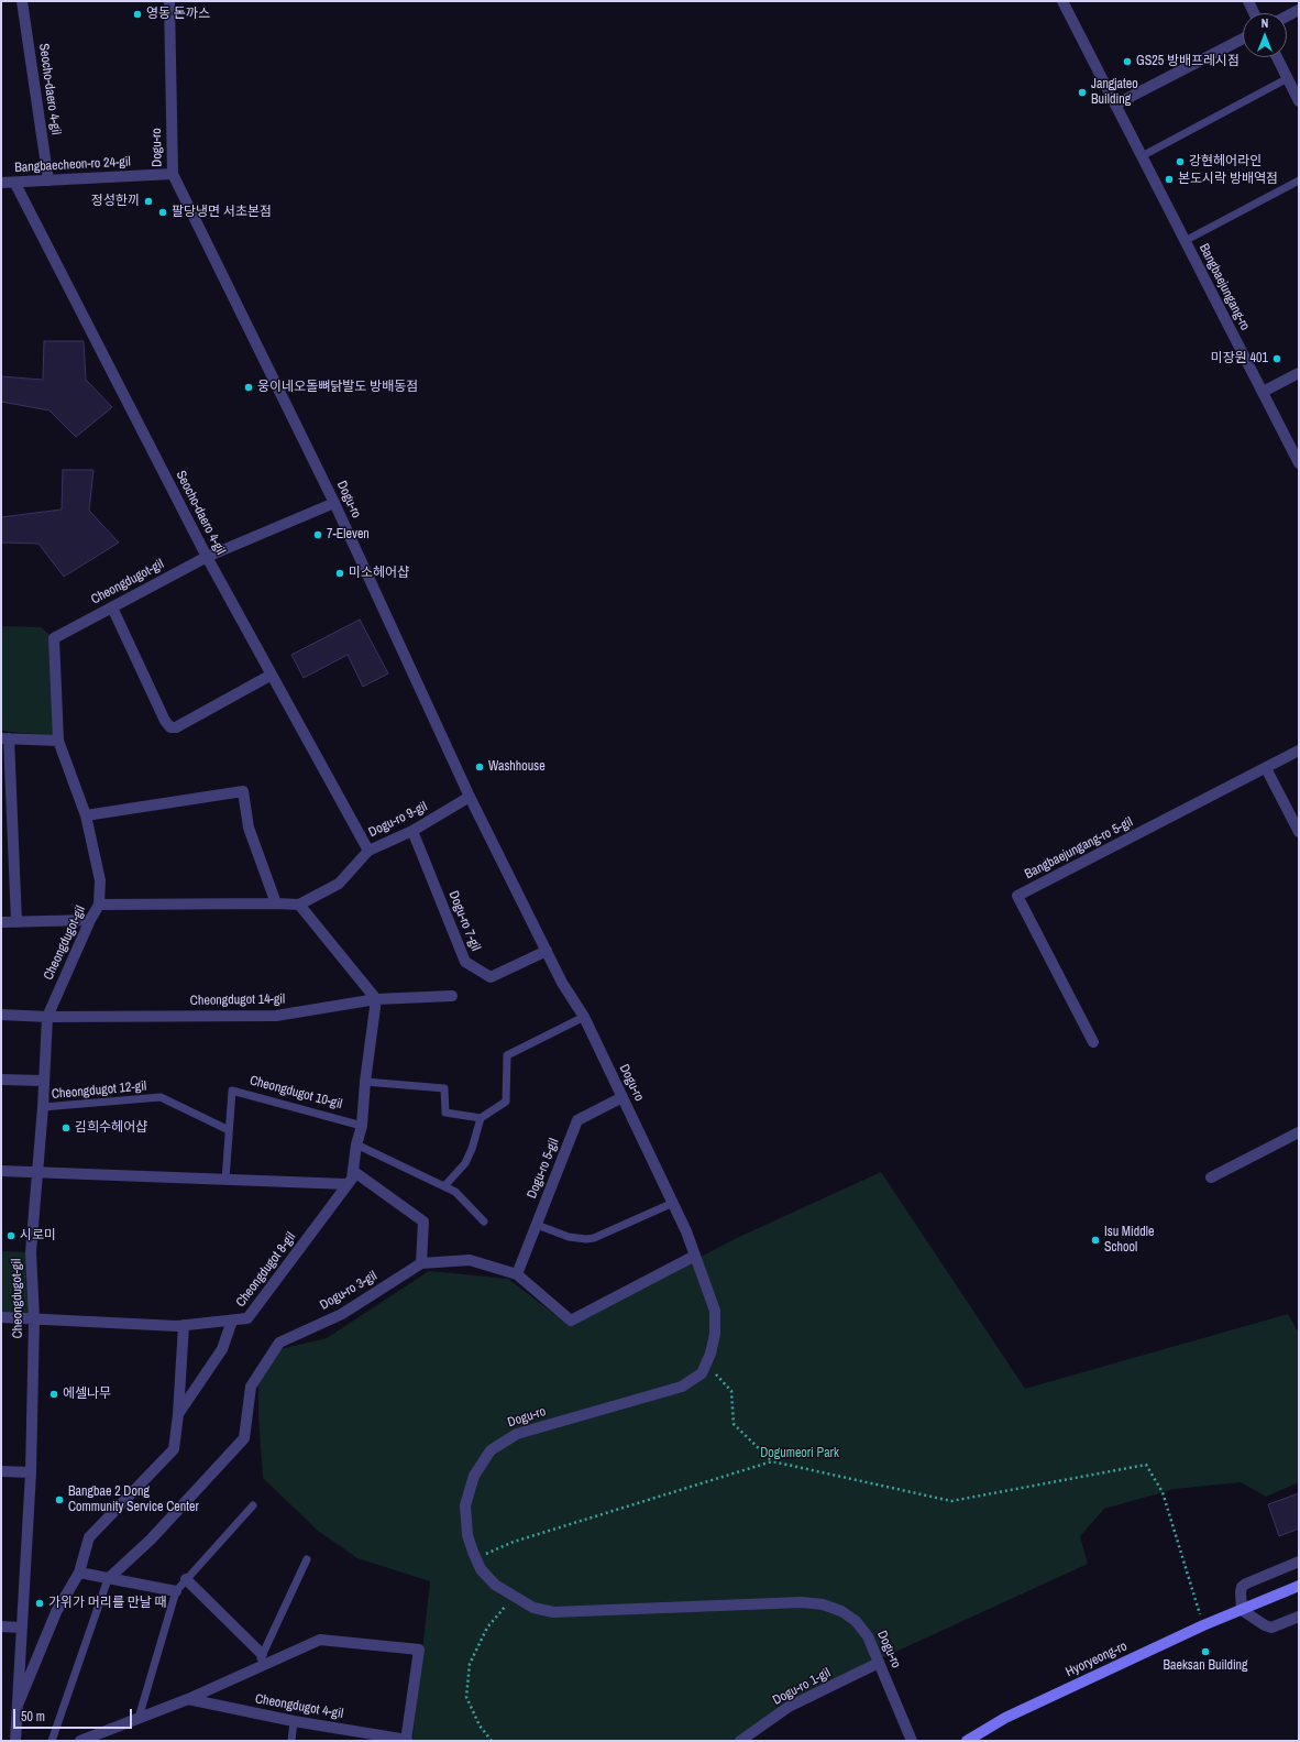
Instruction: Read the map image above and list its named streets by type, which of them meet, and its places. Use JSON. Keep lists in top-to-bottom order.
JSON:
{
  "streets": {
    "main road": ["Hyoryeong-ro"],
    "street": [
      "Seocho-daero 4-gil",
      "Dogu-ro",
      "Bangbaecheon-ro 24-gil",
      "Bangbaejungang-ro",
      "Cheongdugot-gil",
      "Dogu-ro 9-gil",
      "Bangbaejungang-ro 5-gil",
      "Dogu-ro 7-gil",
      "Cheongdugot 14-gil",
      "Dogu-ro 5-gil",
      "Cheongdugot 8-gil",
      "Dogu-ro 3-gil",
      "Dogu-ro 1-gil",
      "Cheongdugot 4-gil"
    ],
    "lane": ["Cheongdugot 12-gil", "Cheongdugot 10-gil"]
  },
  "crossings": [
    ["Seocho-daero 4-gil", "Bangbaecheon-ro 24-gil"],
    ["Seocho-daero 4-gil", "Cheongdugot-gil"],
    ["Seocho-daero 4-gil", "Dogu-ro 9-gil"],
    ["Dogu-ro", "Bangbaecheon-ro 24-gil"],
    ["Dogu-ro", "Cheongdugot-gil"],
    ["Dogu-ro", "Dogu-ro 9-gil"],
    ["Dogu-ro", "Dogu-ro 7-gil"],
    ["Dogu-ro", "Dogu-ro 5-gil"],
    ["Dogu-ro", "Dogu-ro 3-gil"],
    ["Dogu-ro", "Dogu-ro 1-gil"],
    ["Cheongdugot-gil", "Cheongdugot 14-gil"],
    ["Cheongdugot-gil", "Cheongdugot 12-gil"],
    ["Cheongdugot-gil", "Cheongdugot 8-gil"],
    ["Dogu-ro 9-gil", "Dogu-ro 7-gil"],
    ["Cheongdugot 14-gil", "Cheongdugot 8-gil"],
    ["Cheongdugot 12-gil", "Cheongdugot 10-gil"],
    ["Cheongdugot 10-gil", "Cheongdugot 8-gil"],
    ["Dogu-ro 5-gil", "Dogu-ro 3-gil"]
  ],
  "parks": ["Dogumeori Park"],
  "places": [
    "영동 돈까스",
    "GS25 방배프레시점",
    "Jangjateo Building",
    "강현헤어라인",
    "본도시락 방배역점",
    "정성한끼",
    "팔당냉면 서초본점",
    "미장원 401",
    "웅이네오돌뼈닭발도 방배동점",
    "7-Eleven",
    "미소헤어샵",
    "Washhouse",
    "김희수헤어샵",
    "시로미",
    "Isu Middle School",
    "에셀나무",
    "Bangbae 2 Dong Community Service Center",
    "가위가 머리를 만날 때",
    "Baeksan Building"
  ],
  "scale_bar": "50 m",
  "north": "top"
}
